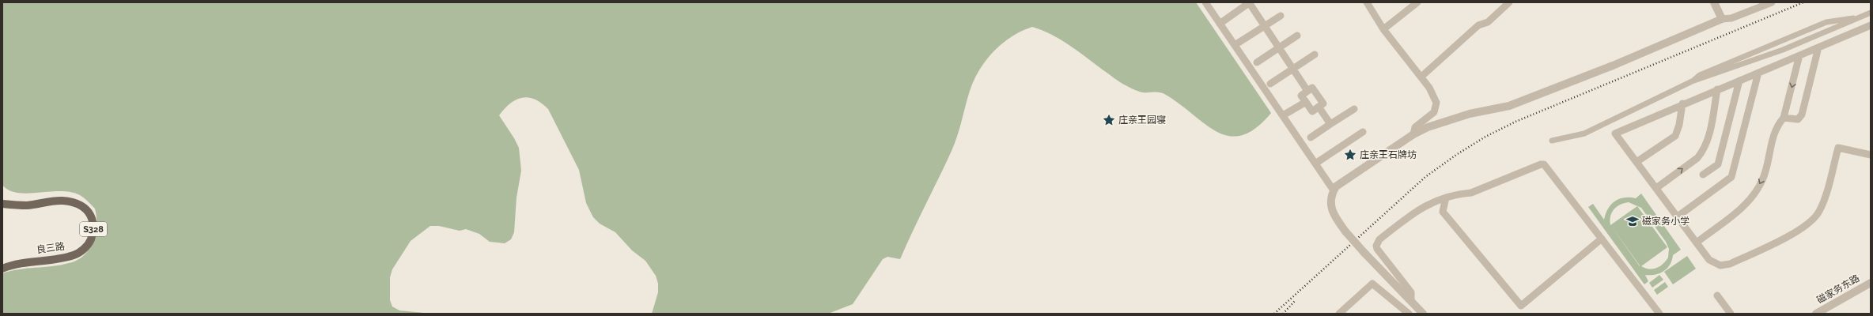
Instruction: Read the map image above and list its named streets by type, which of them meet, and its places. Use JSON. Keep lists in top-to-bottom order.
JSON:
{
  "streets": {
    "main road": ["S328", "良三路"],
    "street": ["磁家务东路"]
  },
  "places": {
    "place": ["庄亲王园寝", "庄亲王石牌坊"],
    "school or university": ["磁家务小学"]
  }
}
